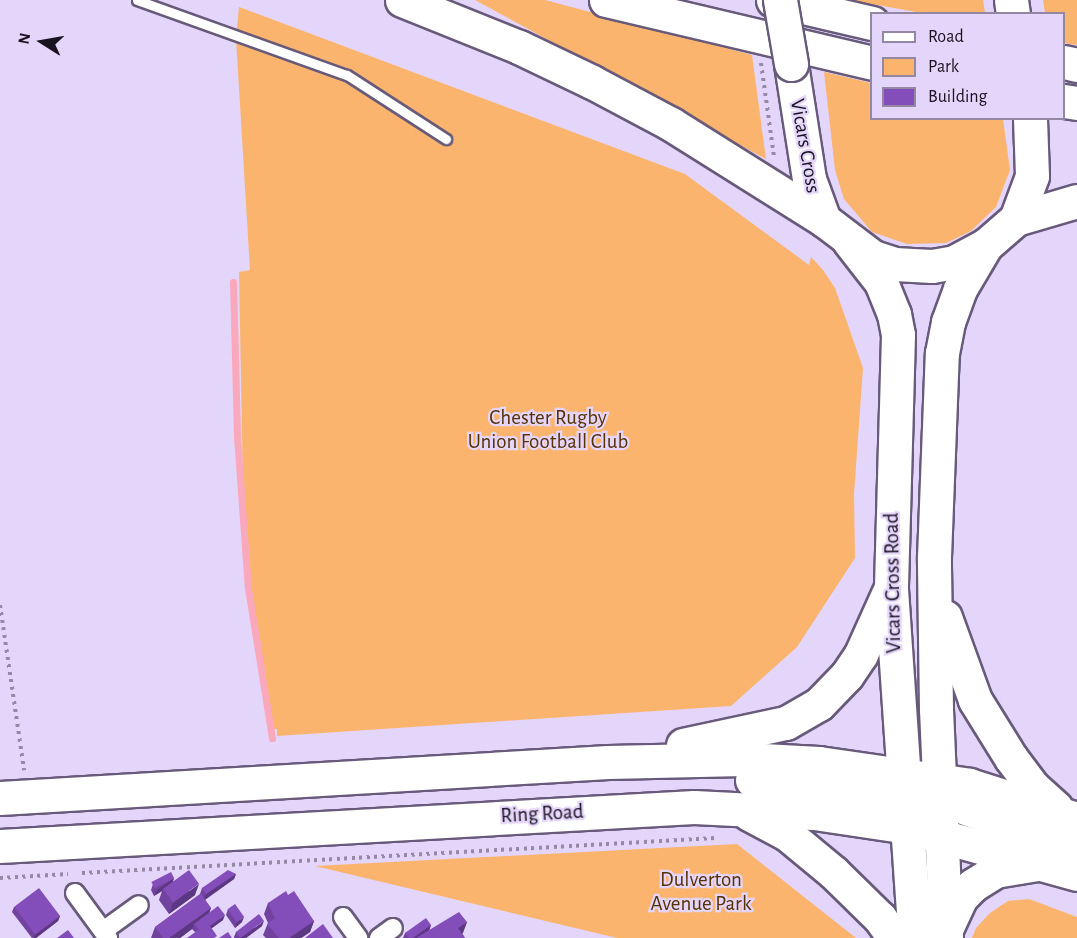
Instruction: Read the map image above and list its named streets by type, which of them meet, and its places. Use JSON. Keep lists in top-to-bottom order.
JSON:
{
  "streets": {
    "highway": ["Vicars Cross", "Vicars Cross Road", "Ring Road"]
  },
  "crossings": [
    ["Vicars Cross", "Vicars Cross Road"],
    ["Vicars Cross Road", "Ring Road"]
  ],
  "parks": ["Chester Rugby Union Football Club", "Dulverton Avenue Park"],
  "legend": ["Road", "Park", "Building"],
  "north": "left"
}
